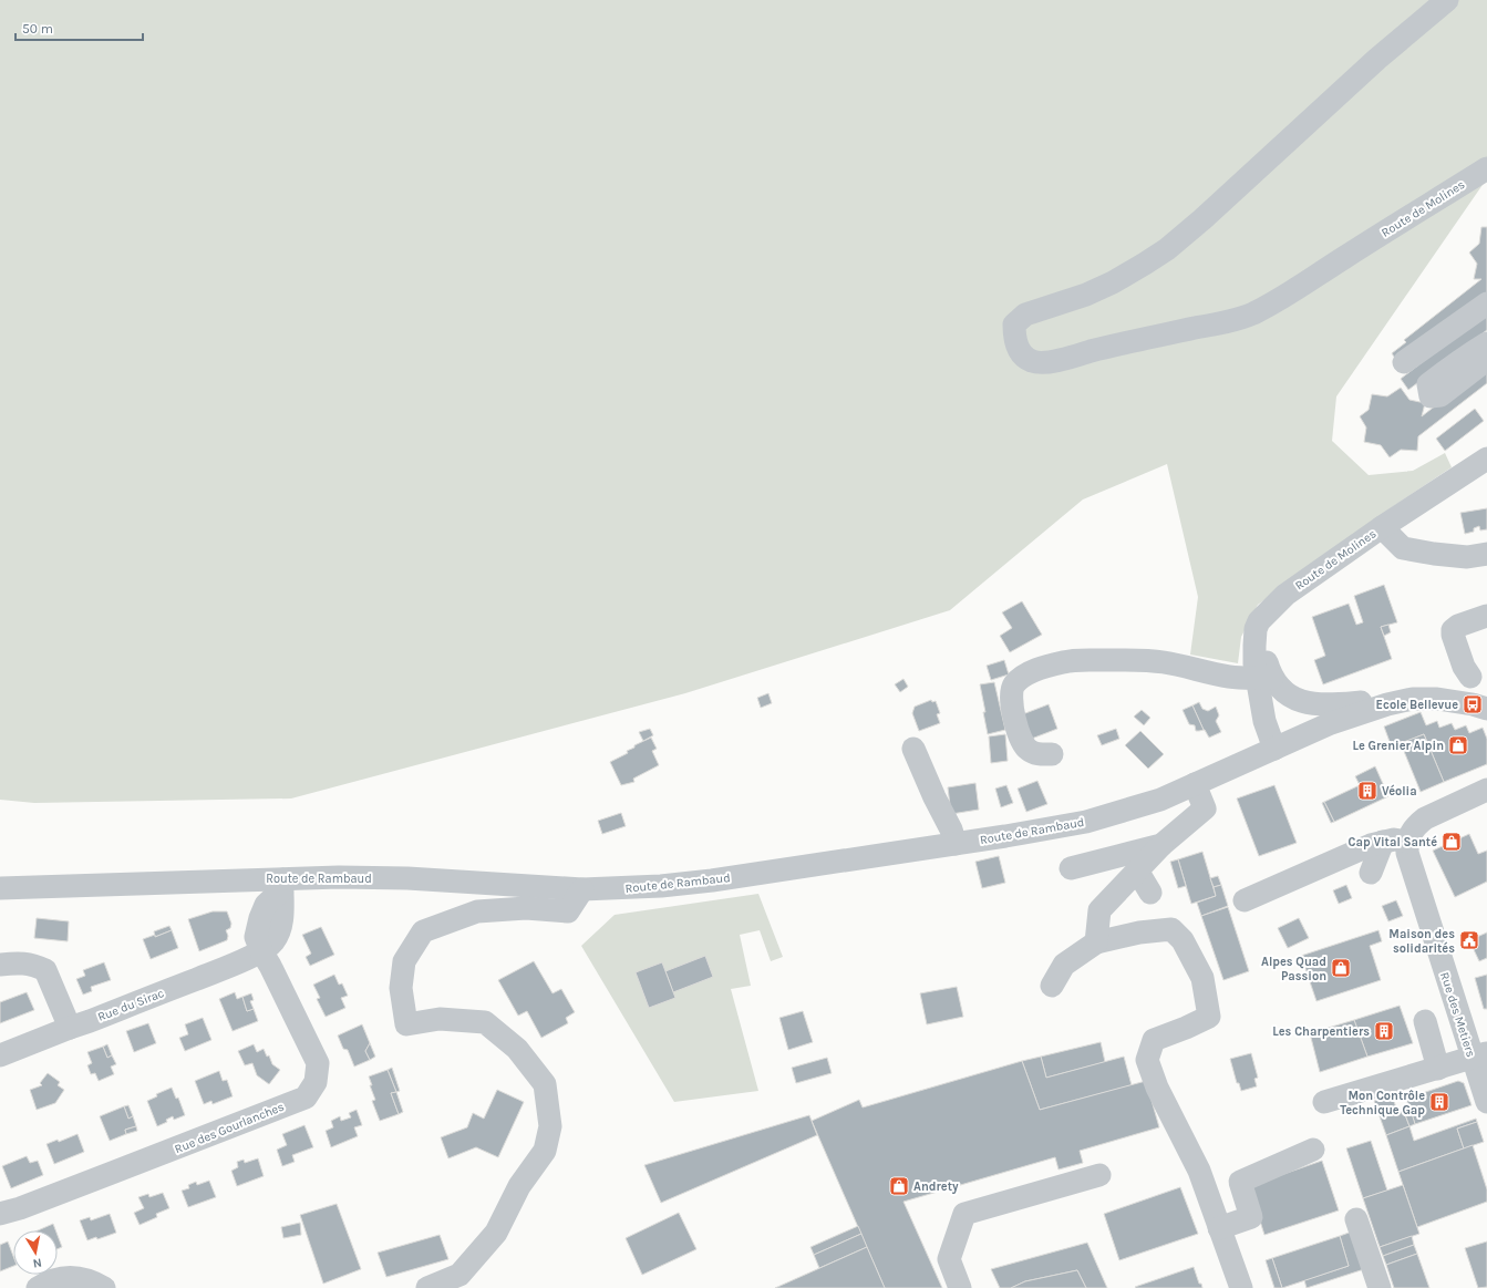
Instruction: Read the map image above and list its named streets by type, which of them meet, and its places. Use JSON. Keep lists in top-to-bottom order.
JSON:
{
  "streets": {
    "street": [
      "Route de Molines",
      "Route de Rambaud",
      "Rue du Sirac",
      "Rue des Metiers",
      "Rue des Gourlanches"
    ]
  },
  "crossings": [
    ["Route de Molines", "Route de Rambaud"],
    ["Rue du Sirac", "Rue des Gourlanches"]
  ],
  "places": {
    "bus stop": ["Ecole Bellevue"],
    "shop": [
      "Le Grenier Alpin",
      "Cap Vital Santé",
      "Alpes Quad Passion",
      "Andrety"
    ],
    "building": ["Véolia", "Les Charpentiers", "Mon Contrôle Technique Gap"],
    "public building": ["Maison des solidarités"]
  },
  "scale_bar": "50 m",
  "north": "bottom"
}
